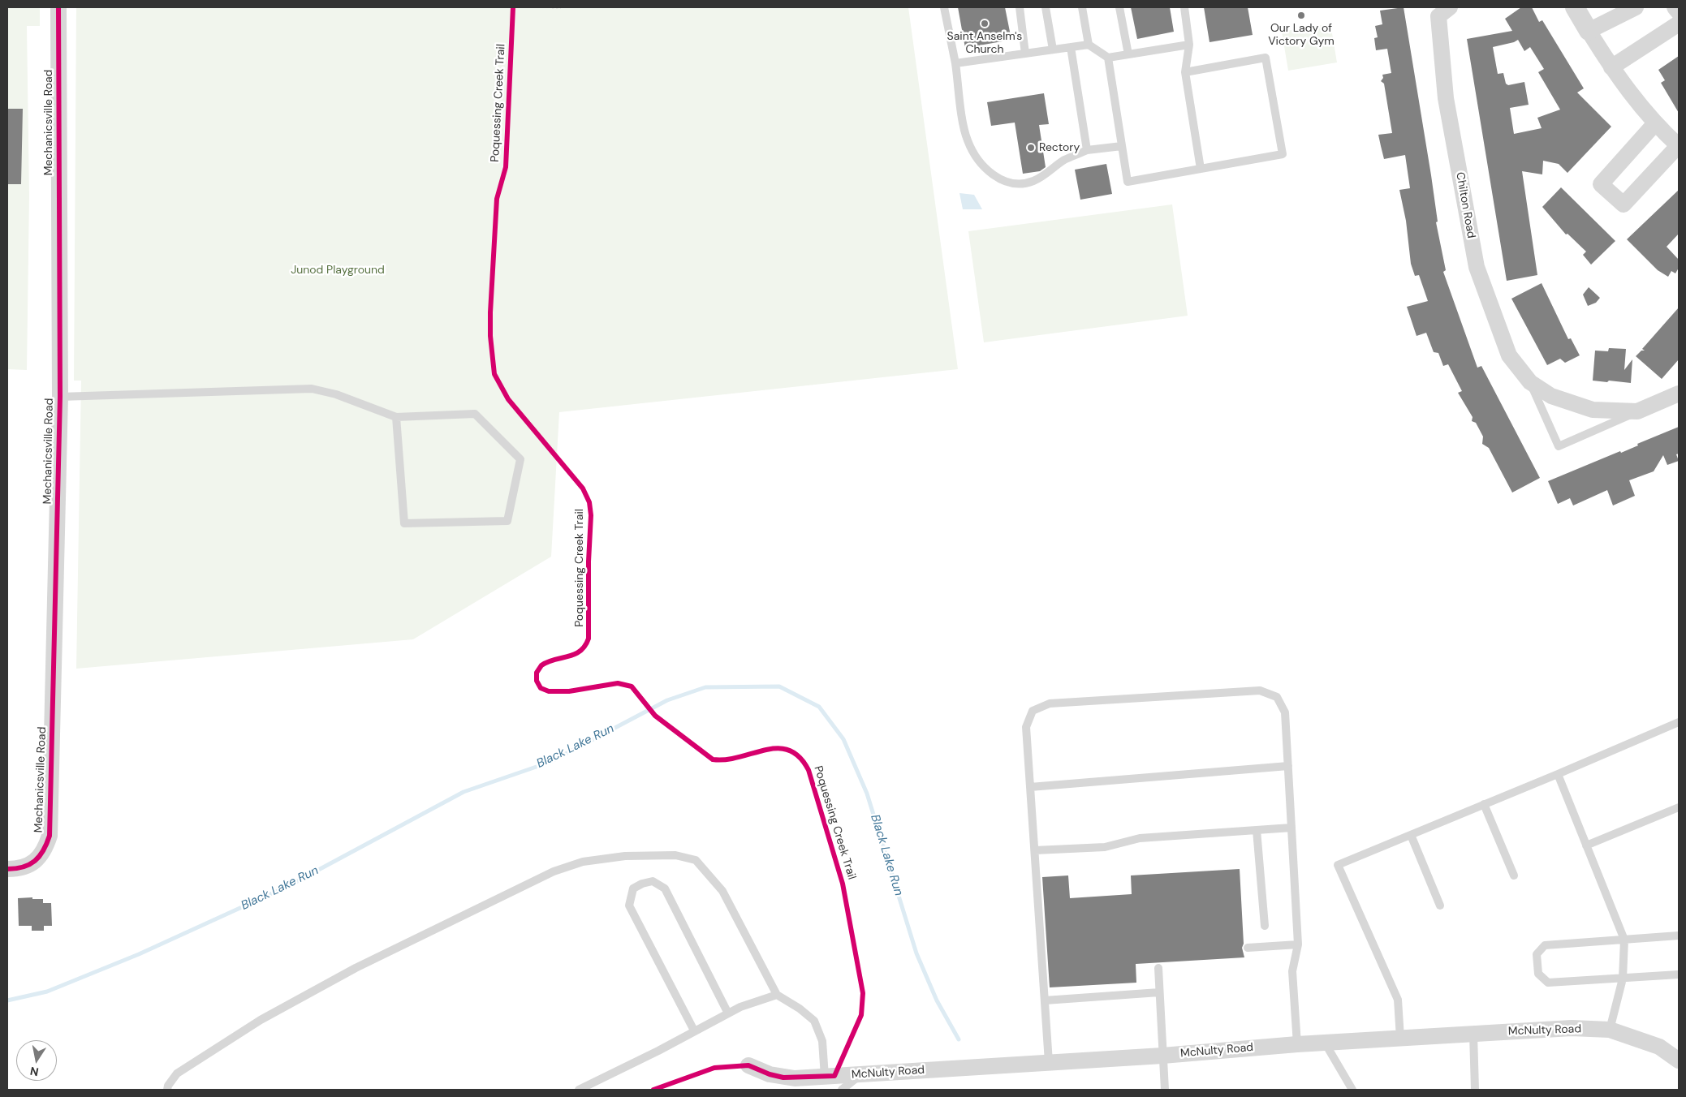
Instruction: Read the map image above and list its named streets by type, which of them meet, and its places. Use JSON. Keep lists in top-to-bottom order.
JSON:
{
  "streets": {
    "street": ["Mechanicsville Road", "Chilton Road", "McNulty Road"],
    "cycle path": ["Poquessing Creek Trail"]
  },
  "water": ["Black Lake Run"],
  "parks": ["Junod Playground"],
  "places": ["Our Lady of Victory Gym", "Saint Anselm's Church", "Rectory"],
  "north": "bottom"
}
